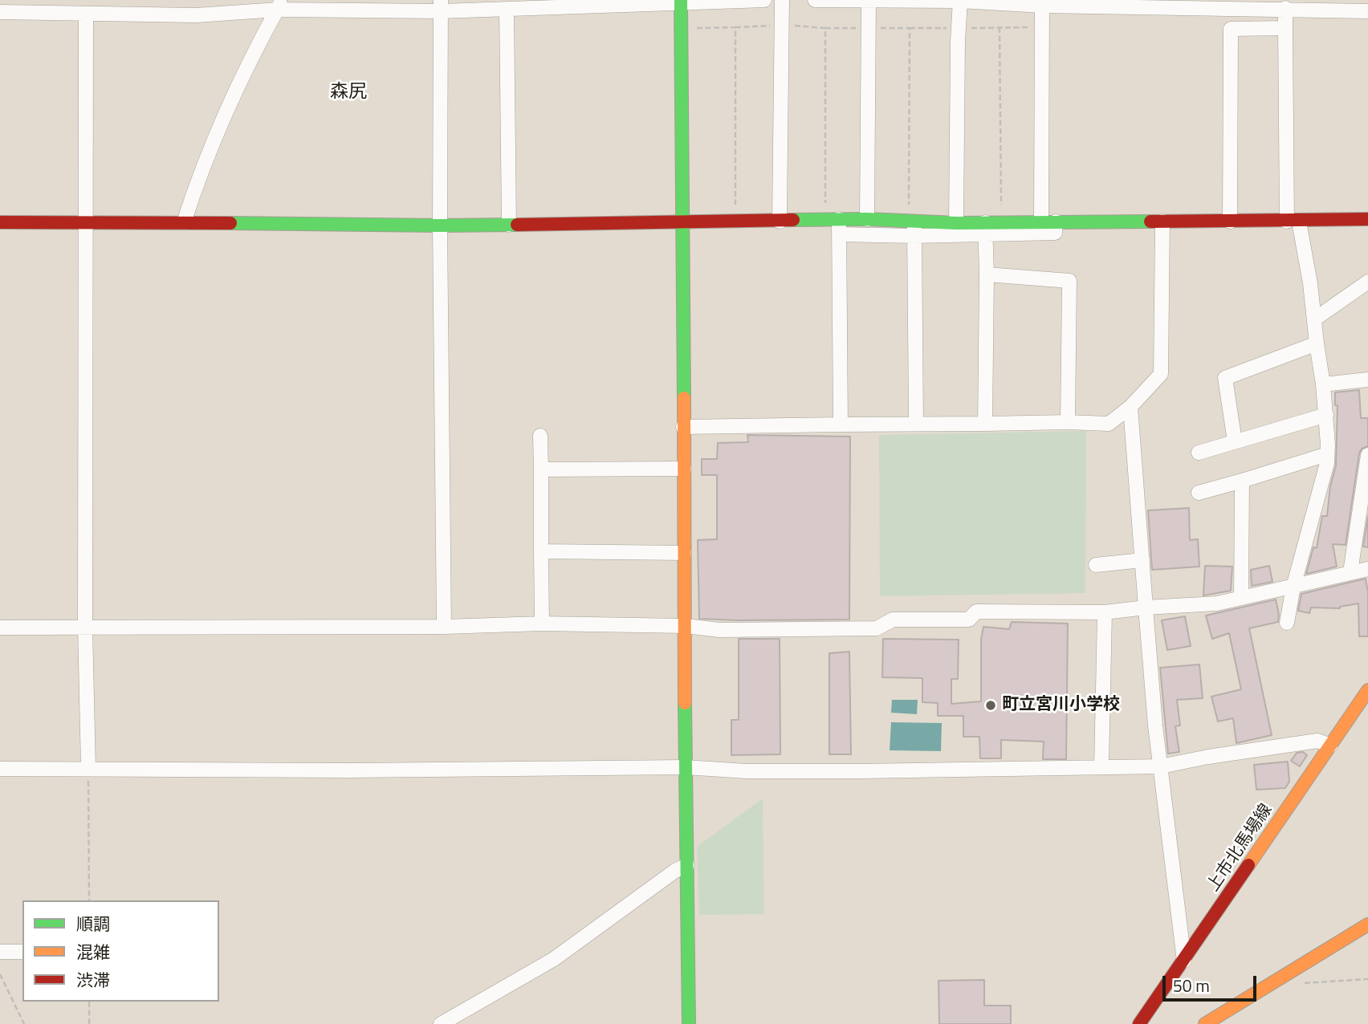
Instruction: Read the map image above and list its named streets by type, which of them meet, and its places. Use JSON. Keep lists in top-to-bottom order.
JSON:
{
  "streets": {
    "street": ["上市北馬場線"]
  },
  "districts": ["森尻"],
  "places": ["町立宮川小学校"],
  "legend": ["順調", "混雑", "渋滞"],
  "scale_bar": "50 m"
}
